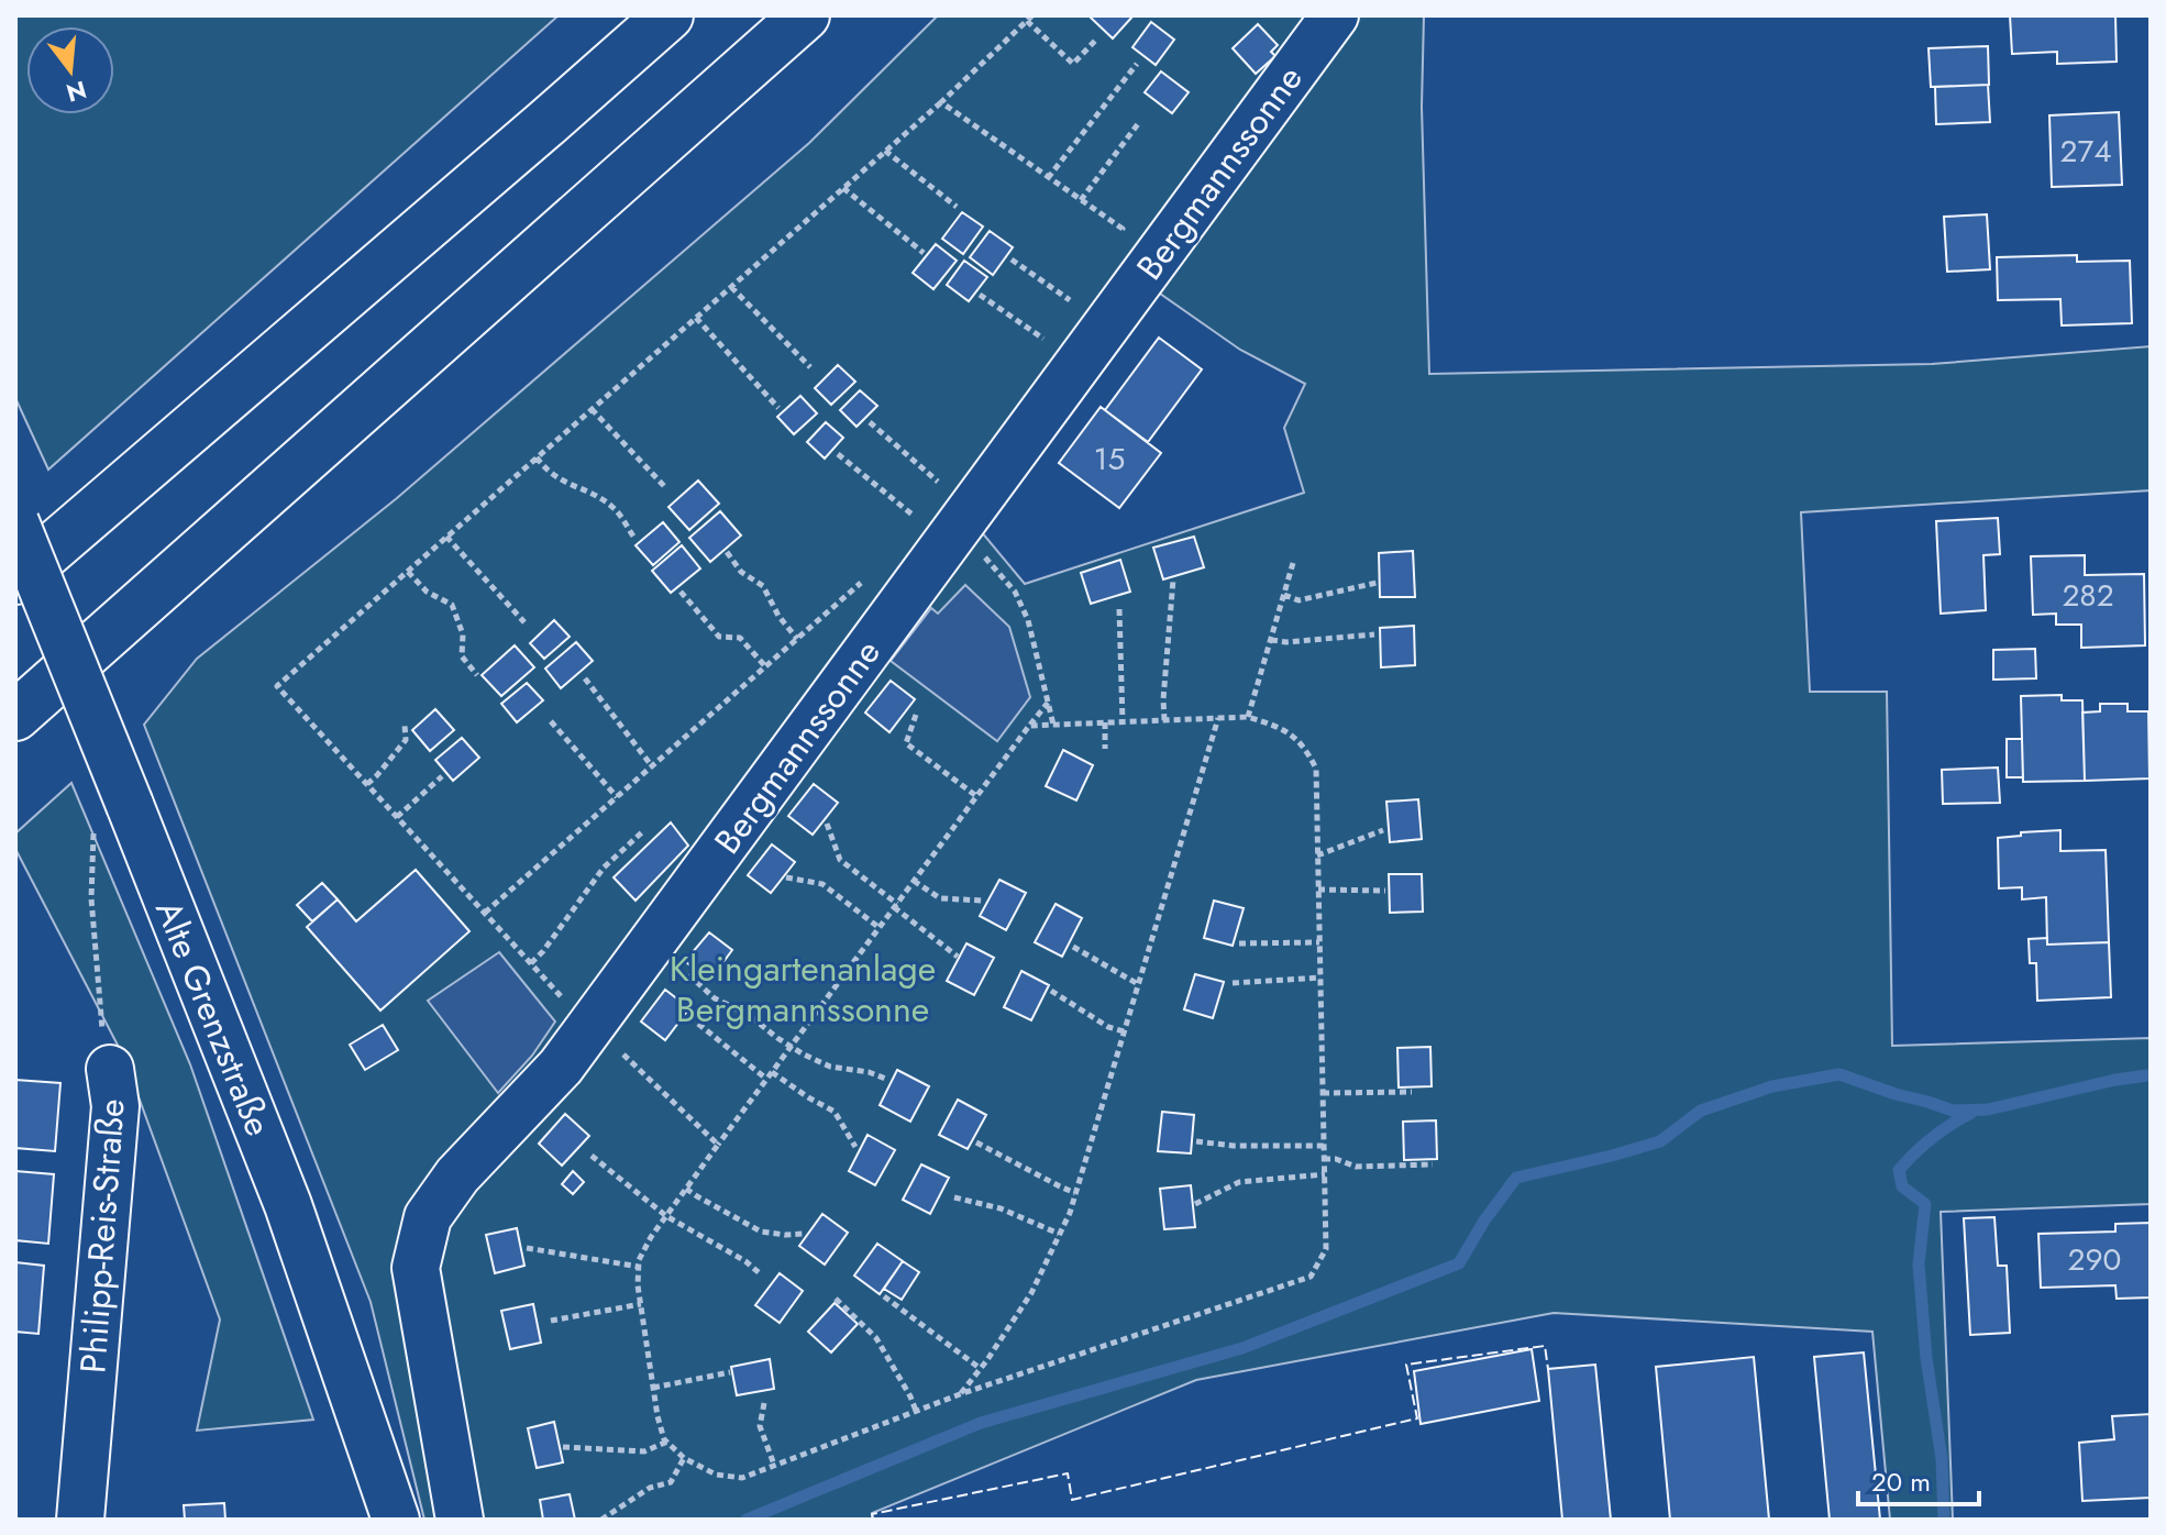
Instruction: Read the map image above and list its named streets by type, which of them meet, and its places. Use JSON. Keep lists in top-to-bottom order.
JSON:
{
  "streets": {
    "street": ["Bergmannssonne", "Alte Grenzstraße", "Philipp-Reis-Straße"]
  },
  "crossings": [
    ["Alte Grenzstraße", "Philipp-Reis-Straße"]
  ],
  "parks": ["Kleingartenanlage Bergmannssonne"],
  "house_numbers": [
    "274",
    "15",
    "282",
    "290"
  ],
  "scale_bar": "20 m",
  "north": "bottom"
}
